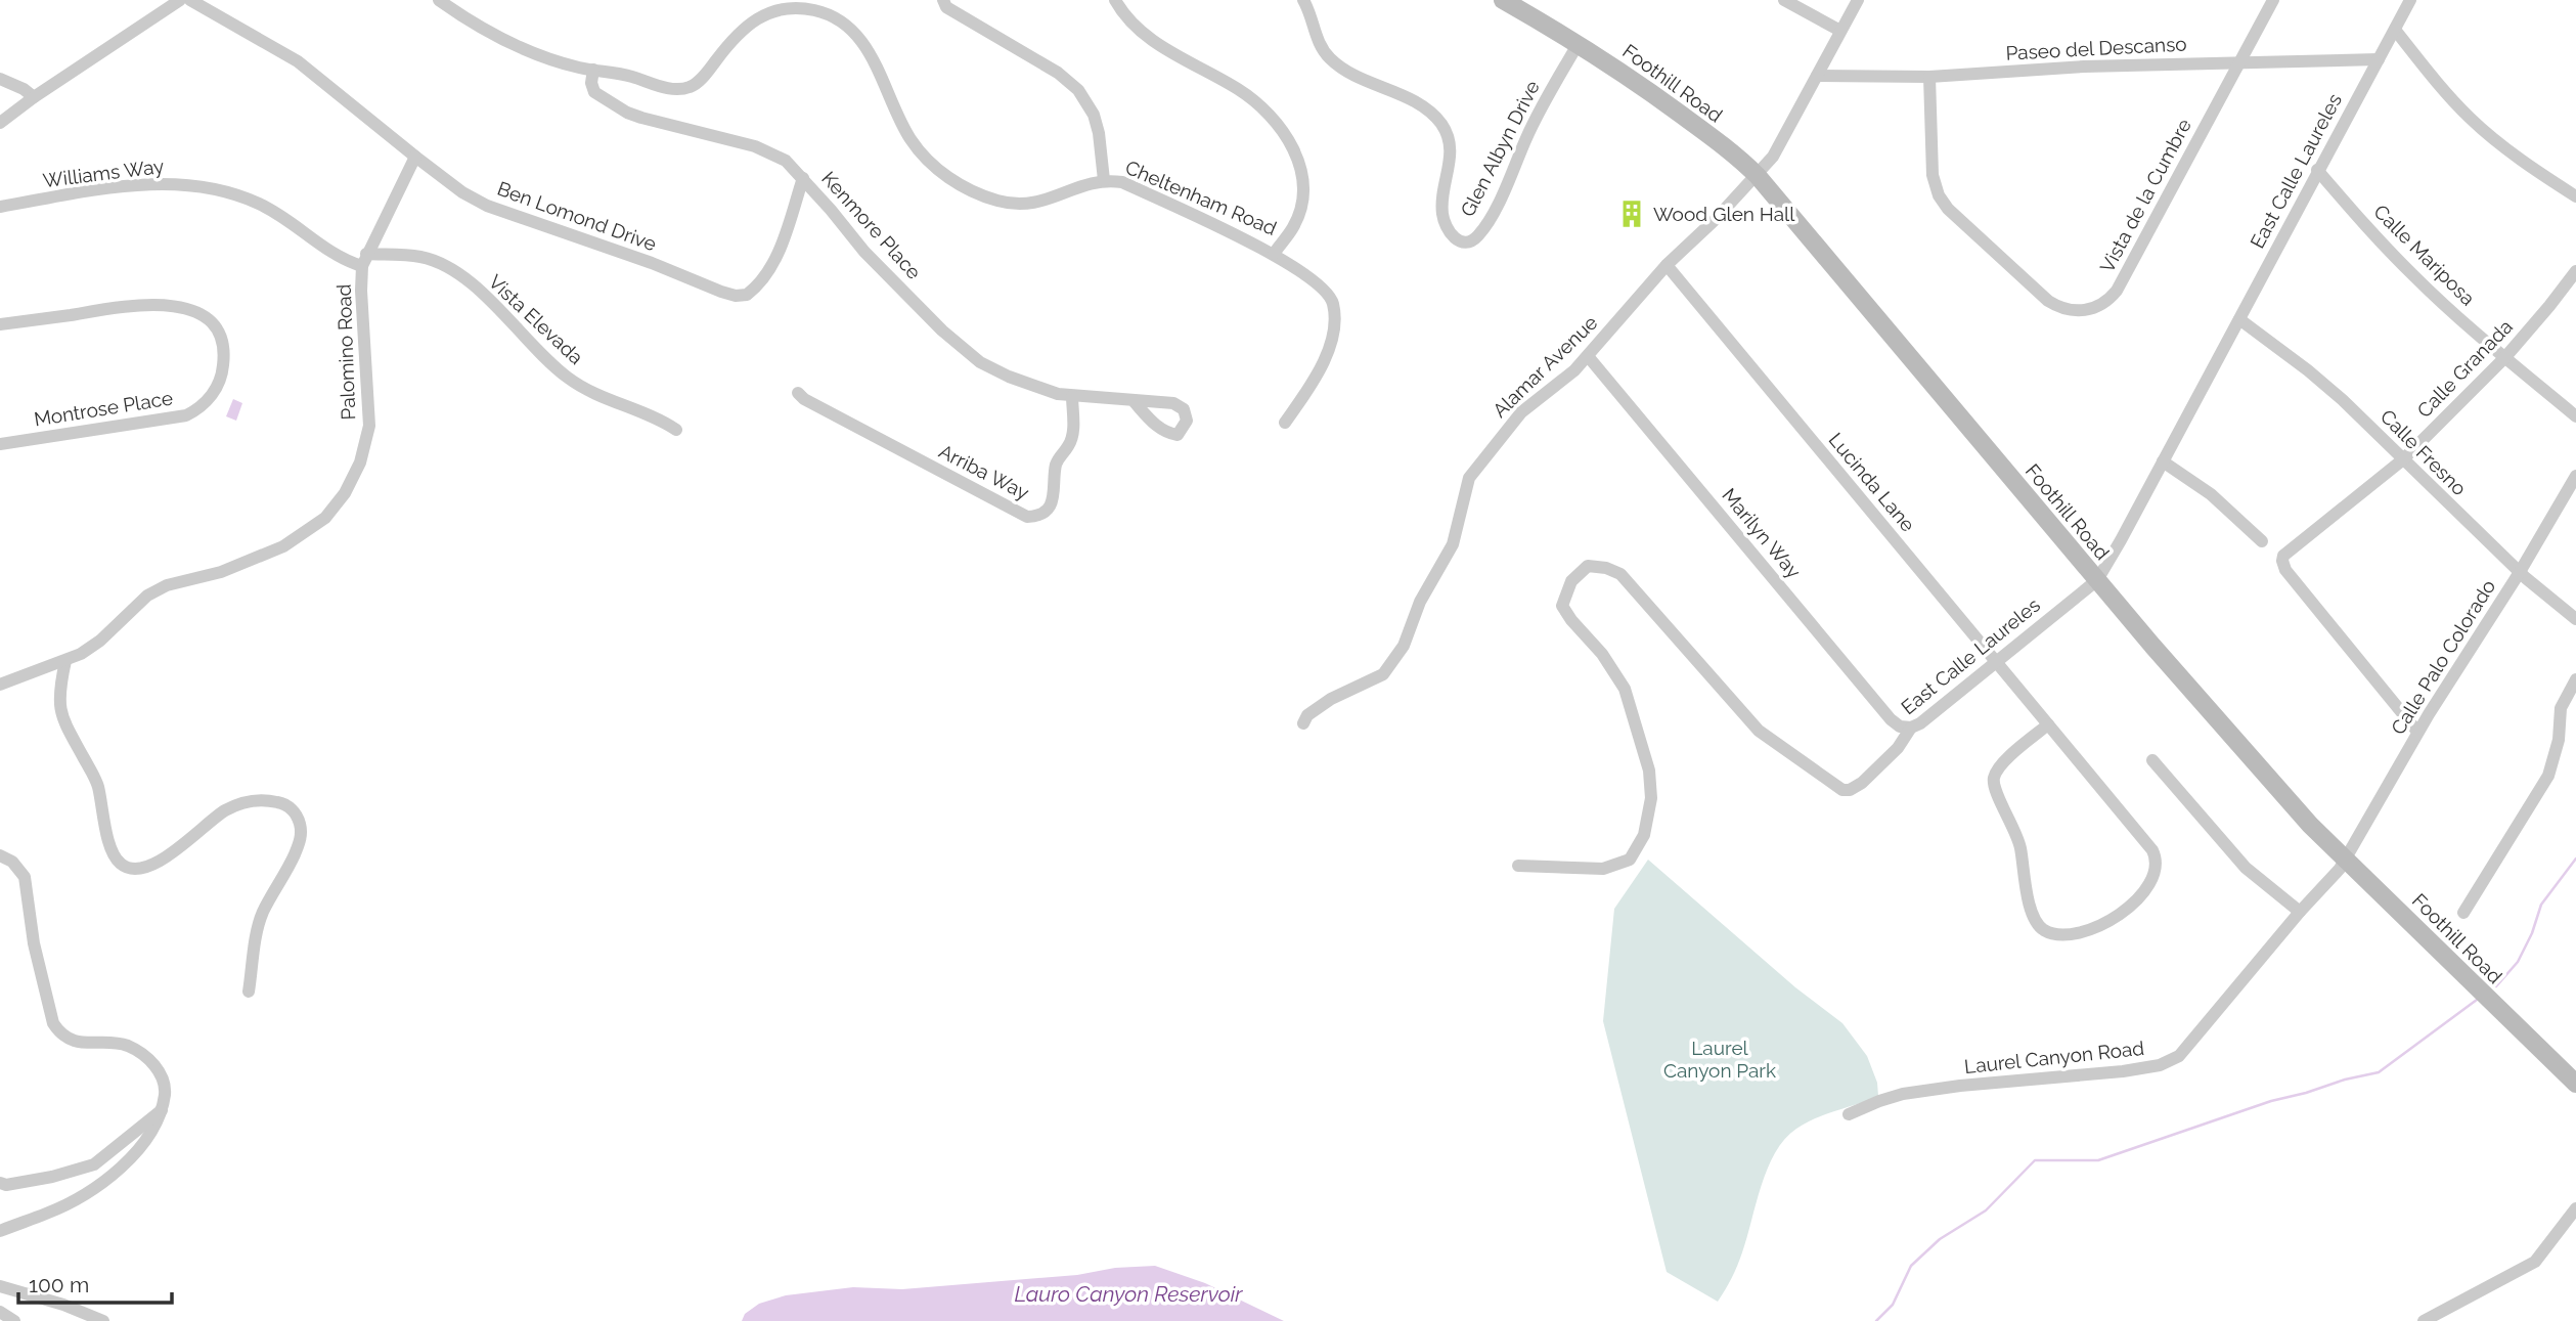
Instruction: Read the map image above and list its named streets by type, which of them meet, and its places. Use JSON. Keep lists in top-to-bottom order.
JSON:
{
  "streets": {
    "main road": ["Foothill Road"],
    "street": [
      "Paseo del Descanso",
      "Glen Albyn Drive",
      "East Calle Laureles",
      "Williams Way",
      "Vista de la Cumbre",
      "Cheltenham Road",
      "Ben Lomond Drive",
      "Kenmore Place",
      "Calle Mariposa",
      "Vista Elevada",
      "Palomino Road",
      "Alamar Avenue",
      "Calle Granada",
      "Montrose Place",
      "Calle Fresno",
      "Arriba Way",
      "Lucinda Lane",
      "Marilyn Way",
      "Calle Palo Colorado",
      "Laurel Canyon Road"
    ]
  },
  "crossings": [
    ["Paseo del Descanso", "East Calle Laureles"],
    ["Paseo del Descanso", "Vista de la Cumbre"],
    ["Paseo del Descanso", "Alamar Avenue"],
    ["Foothill Road", "Glen Albyn Drive"],
    ["Foothill Road", "East Calle Laureles"],
    ["Foothill Road", "Alamar Avenue"],
    ["Foothill Road", "Calle Palo Colorado"],
    ["Foothill Road", "Laurel Canyon Road"],
    ["East Calle Laureles", "Calle Mariposa"],
    ["East Calle Laureles", "Calle Fresno"],
    ["East Calle Laureles", "Lucinda Lane"],
    ["East Calle Laureles", "Marilyn Way"],
    ["Williams Way", "Vista Elevada"],
    ["Williams Way", "Palomino Road"],
    ["Cheltenham Road", "Kenmore Place"],
    ["Ben Lomond Drive", "Kenmore Place"],
    ["Ben Lomond Drive", "Palomino Road"],
    ["Kenmore Place", "Arriba Way"],
    ["Calle Mariposa", "Calle Granada"],
    ["Vista Elevada", "Palomino Road"],
    ["Alamar Avenue", "Lucinda Lane"],
    ["Alamar Avenue", "Marilyn Way"],
    ["Calle Granada", "Calle Fresno"],
    ["Calle Granada", "Calle Palo Colorado"],
    ["Calle Fresno", "Calle Palo Colorado"],
    ["Calle Palo Colorado", "Laurel Canyon Road"]
  ],
  "water": ["Lauro Canyon Reservoir"],
  "parks": ["Laurel Canyon Park"],
  "places": {
    "building": ["Wood Glen Hall"]
  },
  "scale_bar": "100 m"
}
